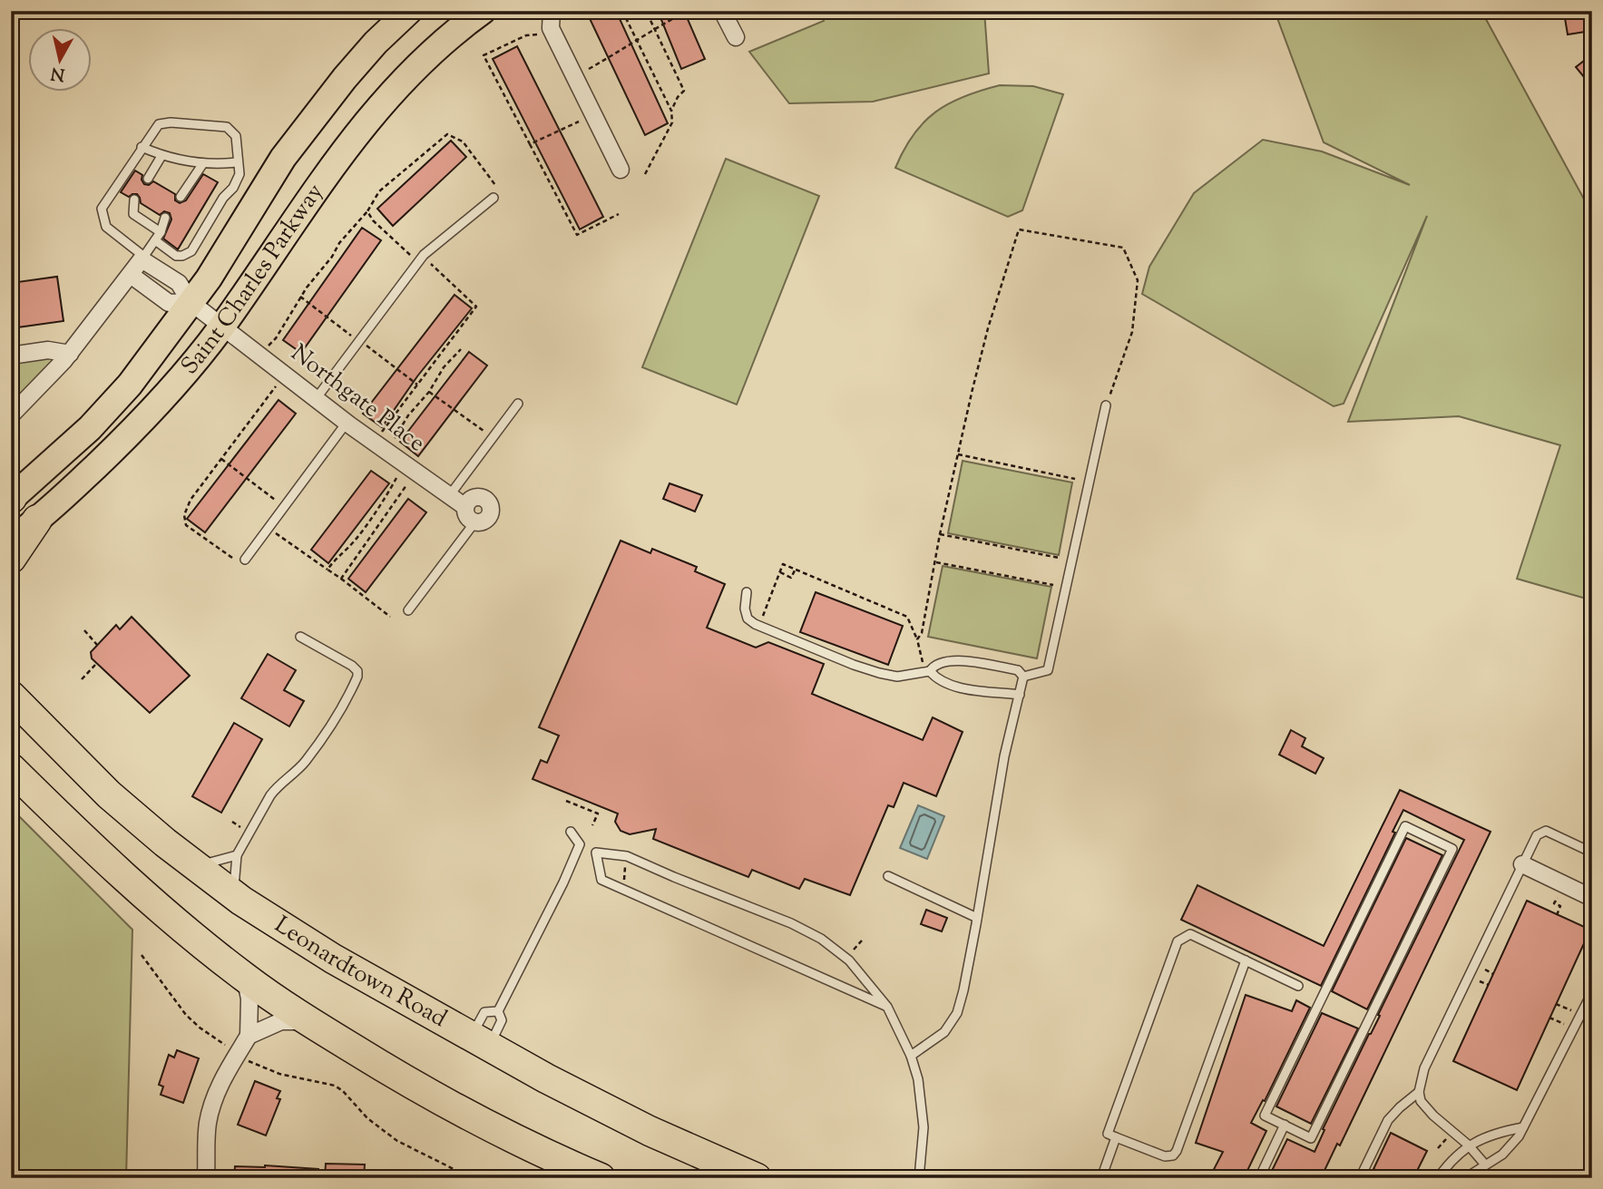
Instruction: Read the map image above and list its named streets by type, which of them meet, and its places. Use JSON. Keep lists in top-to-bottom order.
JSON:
{
  "streets": {
    "highway": ["Leonardtown Road"],
    "main road": ["Saint Charles Parkway"],
    "street": ["Northgate Place"]
  },
  "crossings": [
    ["Saint Charles Parkway", "Northgate Place"]
  ],
  "north": "bottom"
}
